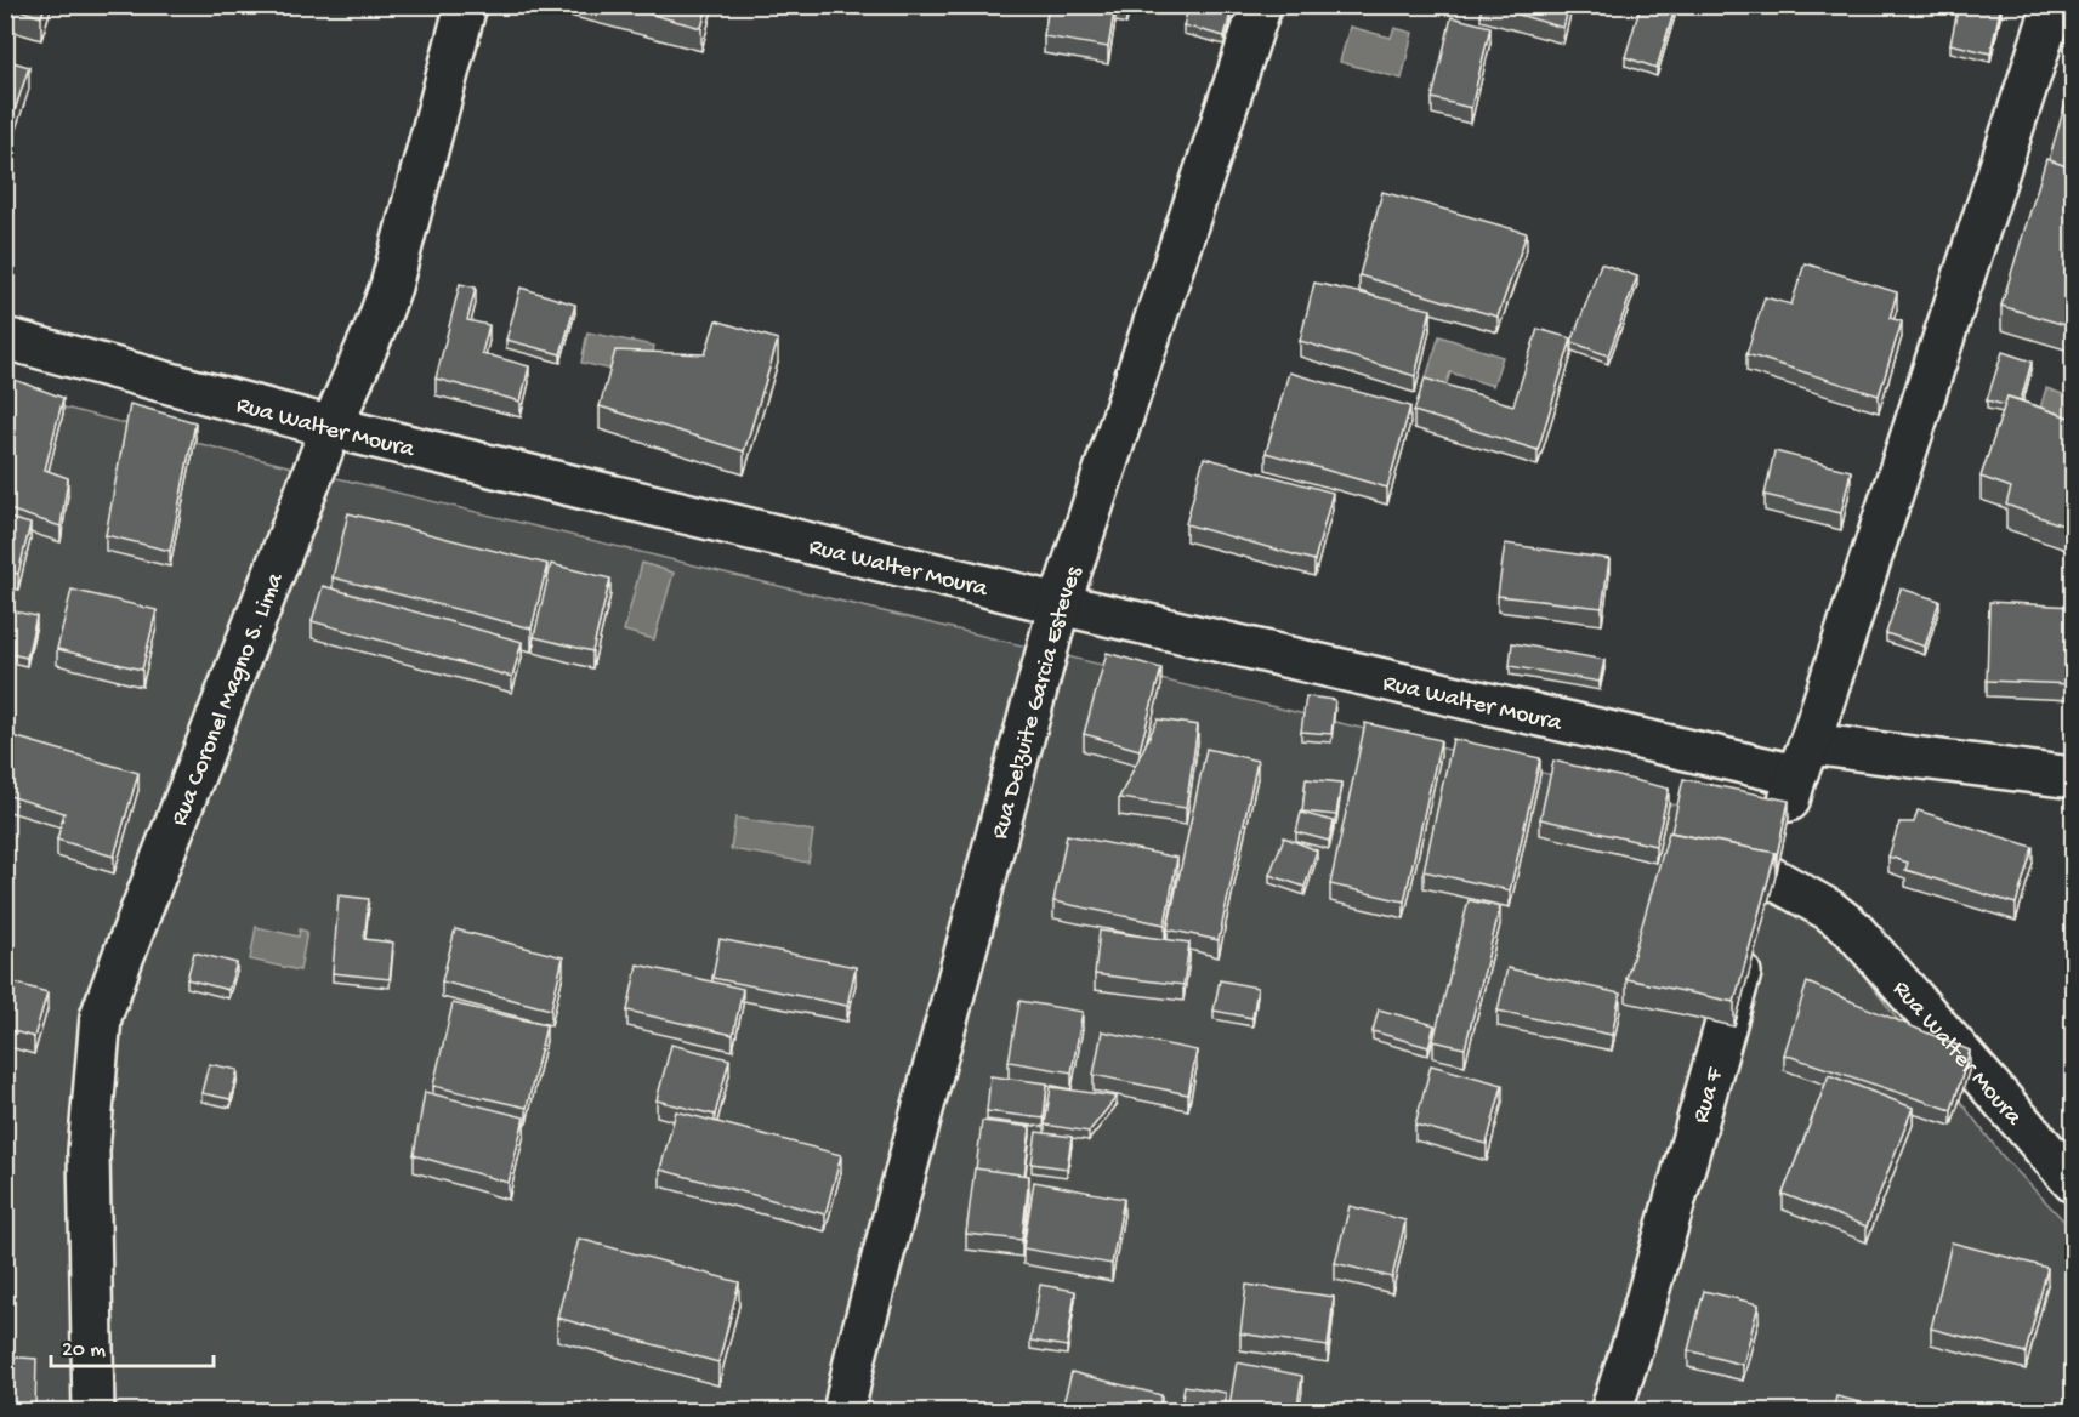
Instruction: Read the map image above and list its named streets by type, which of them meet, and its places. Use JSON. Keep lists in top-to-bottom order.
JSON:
{
  "streets": {
    "street": [
      "Rua Walter Moura",
      "Rua Coronel Magno S. Lima",
      "Rua Delzuite Garcia Esteves",
      "Rua F"
    ]
  },
  "crossings": [
    ["Rua Walter Moura", "Rua Coronel Magno S. Lima"],
    ["Rua Walter Moura", "Rua Delzuite Garcia Esteves"],
    ["Rua Walter Moura", "Rua F"]
  ],
  "scale_bar": "20 m"
}
